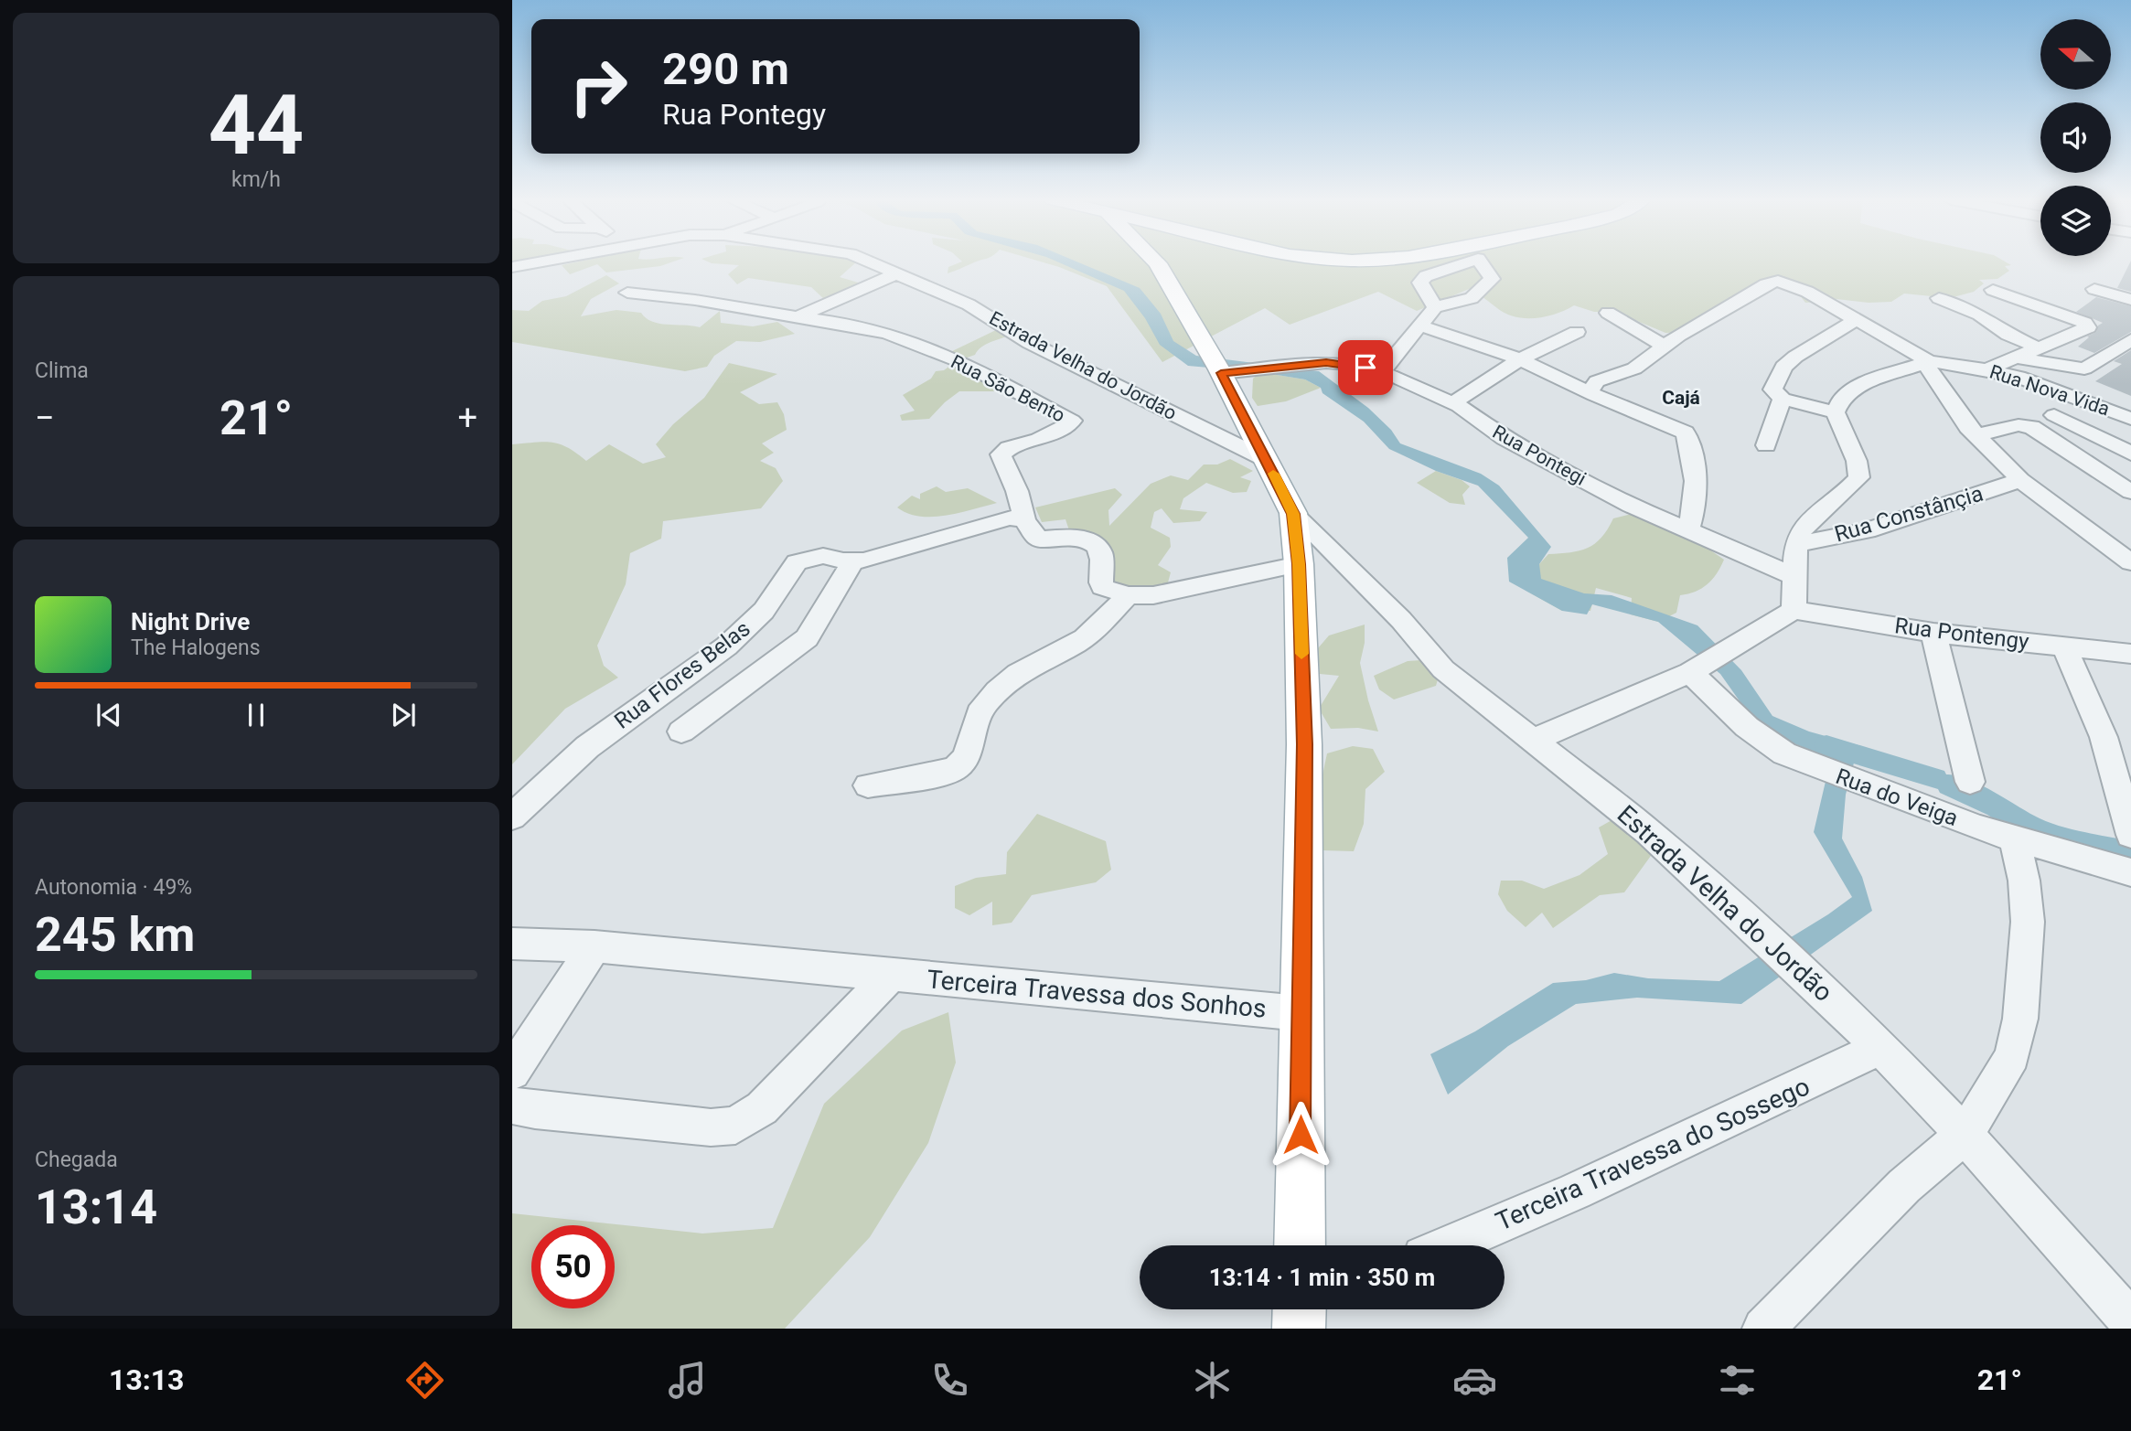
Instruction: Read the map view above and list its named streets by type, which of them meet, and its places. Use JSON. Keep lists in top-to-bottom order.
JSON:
{
  "streets": {
    "street": [
      "Estrada Velha do Jordão",
      "Rua São Bento",
      "Rua Nova Vida",
      "Rua Pontegi",
      "Rua Constânçia",
      "Rua Pontengy",
      "Rua Flores Belas",
      "Rua do Veiga",
      "Terceira Travessa dos Sonhos",
      "Terceira Travessa do Sossego"
    ]
  },
  "crossings": [
    ["Estrada Velha do Jordão", "Terceira Travessa do Sossego"],
    ["Rua São Bento", "Rua Flores Belas"]
  ],
  "districts": ["Cajá"],
  "north": "left",
  "page": {
    "tile": [
      ["44", "km/h"],
      "Clima",
      ["Autonomia · 49%", "245 km"],
      ["Chegada", "13:14"]
    ],
    "turn": ["290 m", "Rua Pontegy"],
    "heat": ["−", "21°", "+"],
    "song": ["Night Drive", "The Halogens"],
    "limit": "50",
    "trip": "13:14 · 1 min · 350 m",
    "tabs": ["13:13", "21°"]
  }
}
